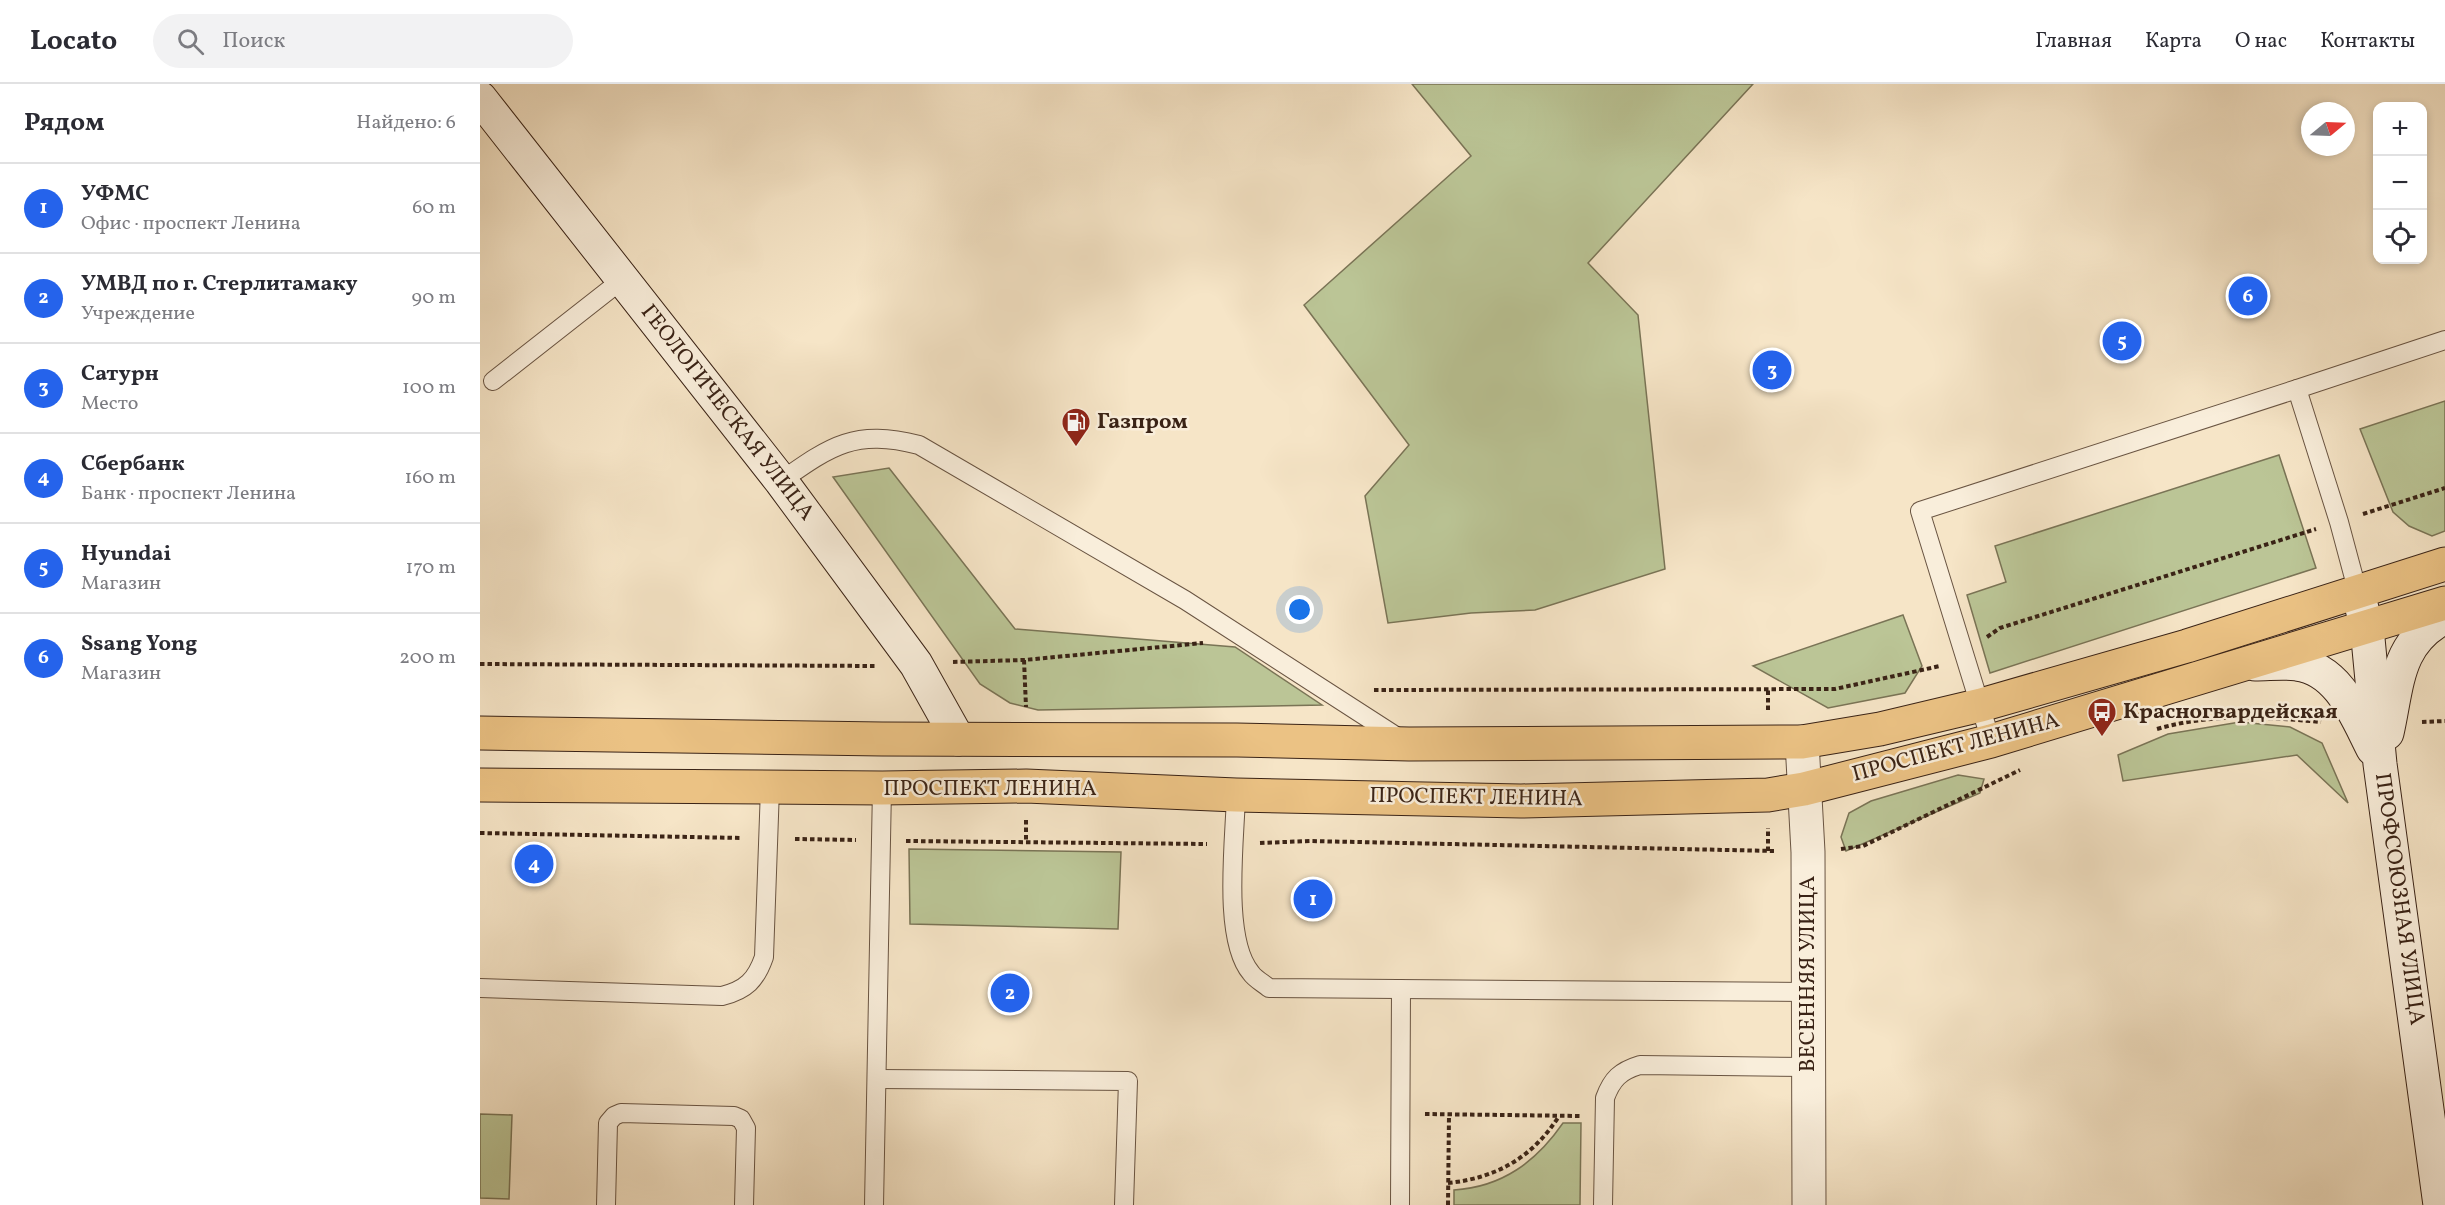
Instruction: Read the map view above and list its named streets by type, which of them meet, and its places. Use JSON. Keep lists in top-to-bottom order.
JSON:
{
  "streets": {
    "main road": [
      "ГЕОЛОГИЧЕСКАЯ УЛИЦА",
      "ПРОСПЕКТ ЛЕНИНА",
      "ПРОФСОЮЗНАЯ УЛИЦА",
      "ВЕСЕННЯЯ УЛИЦА"
    ]
  },
  "crossings": [
    ["ГЕОЛОГИЧЕСКАЯ УЛИЦА", "ПРОСПЕКТ ЛЕНИНА"],
    ["ПРОСПЕКТ ЛЕНИНА", "ПРОФСОЮЗНАЯ УЛИЦА"],
    ["ПРОСПЕКТ ЛЕНИНА", "ВЕСЕННЯЯ УЛИЦА"]
  ],
  "places": {
    "fuel station": ["Газпром"],
    "bus stop": ["Красногвардейская"]
  },
  "north": "right",
  "page": {
    "header": "Locato",
    "search": "Поиск",
    "nav": [
      "Главная",
      "Карта",
      "О нас",
      "Контакты"
    ],
    "heading": ["Рядом", "Найдено: 6"],
    "map_buttons": ["+", "−"],
    "list": [
      {
        "mark": "1",
        "name": "УФМС",
        "note": "Офис · проспект Ленина",
        "value": "60 m"
      },
      {
        "mark": "2",
        "name": "УМВД по г. Стерлитамаку",
        "note": "Учреждение",
        "value": "90 m"
      },
      {
        "mark": "3",
        "name": "Сатурн",
        "note": "Место",
        "value": "100 m"
      },
      {
        "mark": "4",
        "name": "Сбербанк",
        "note": "Банк · проспект Ленина",
        "value": "160 m"
      },
      {
        "mark": "5",
        "name": "Hyundai",
        "note": "Магазин",
        "value": "170 m"
      },
      {
        "mark": "6",
        "name": "Ssang Yong",
        "note": "Магазин",
        "value": "200 m"
      }
    ],
    "pins": [
      "6",
      "5",
      "3",
      "4",
      "1",
      "2"
    ]
  }
}
